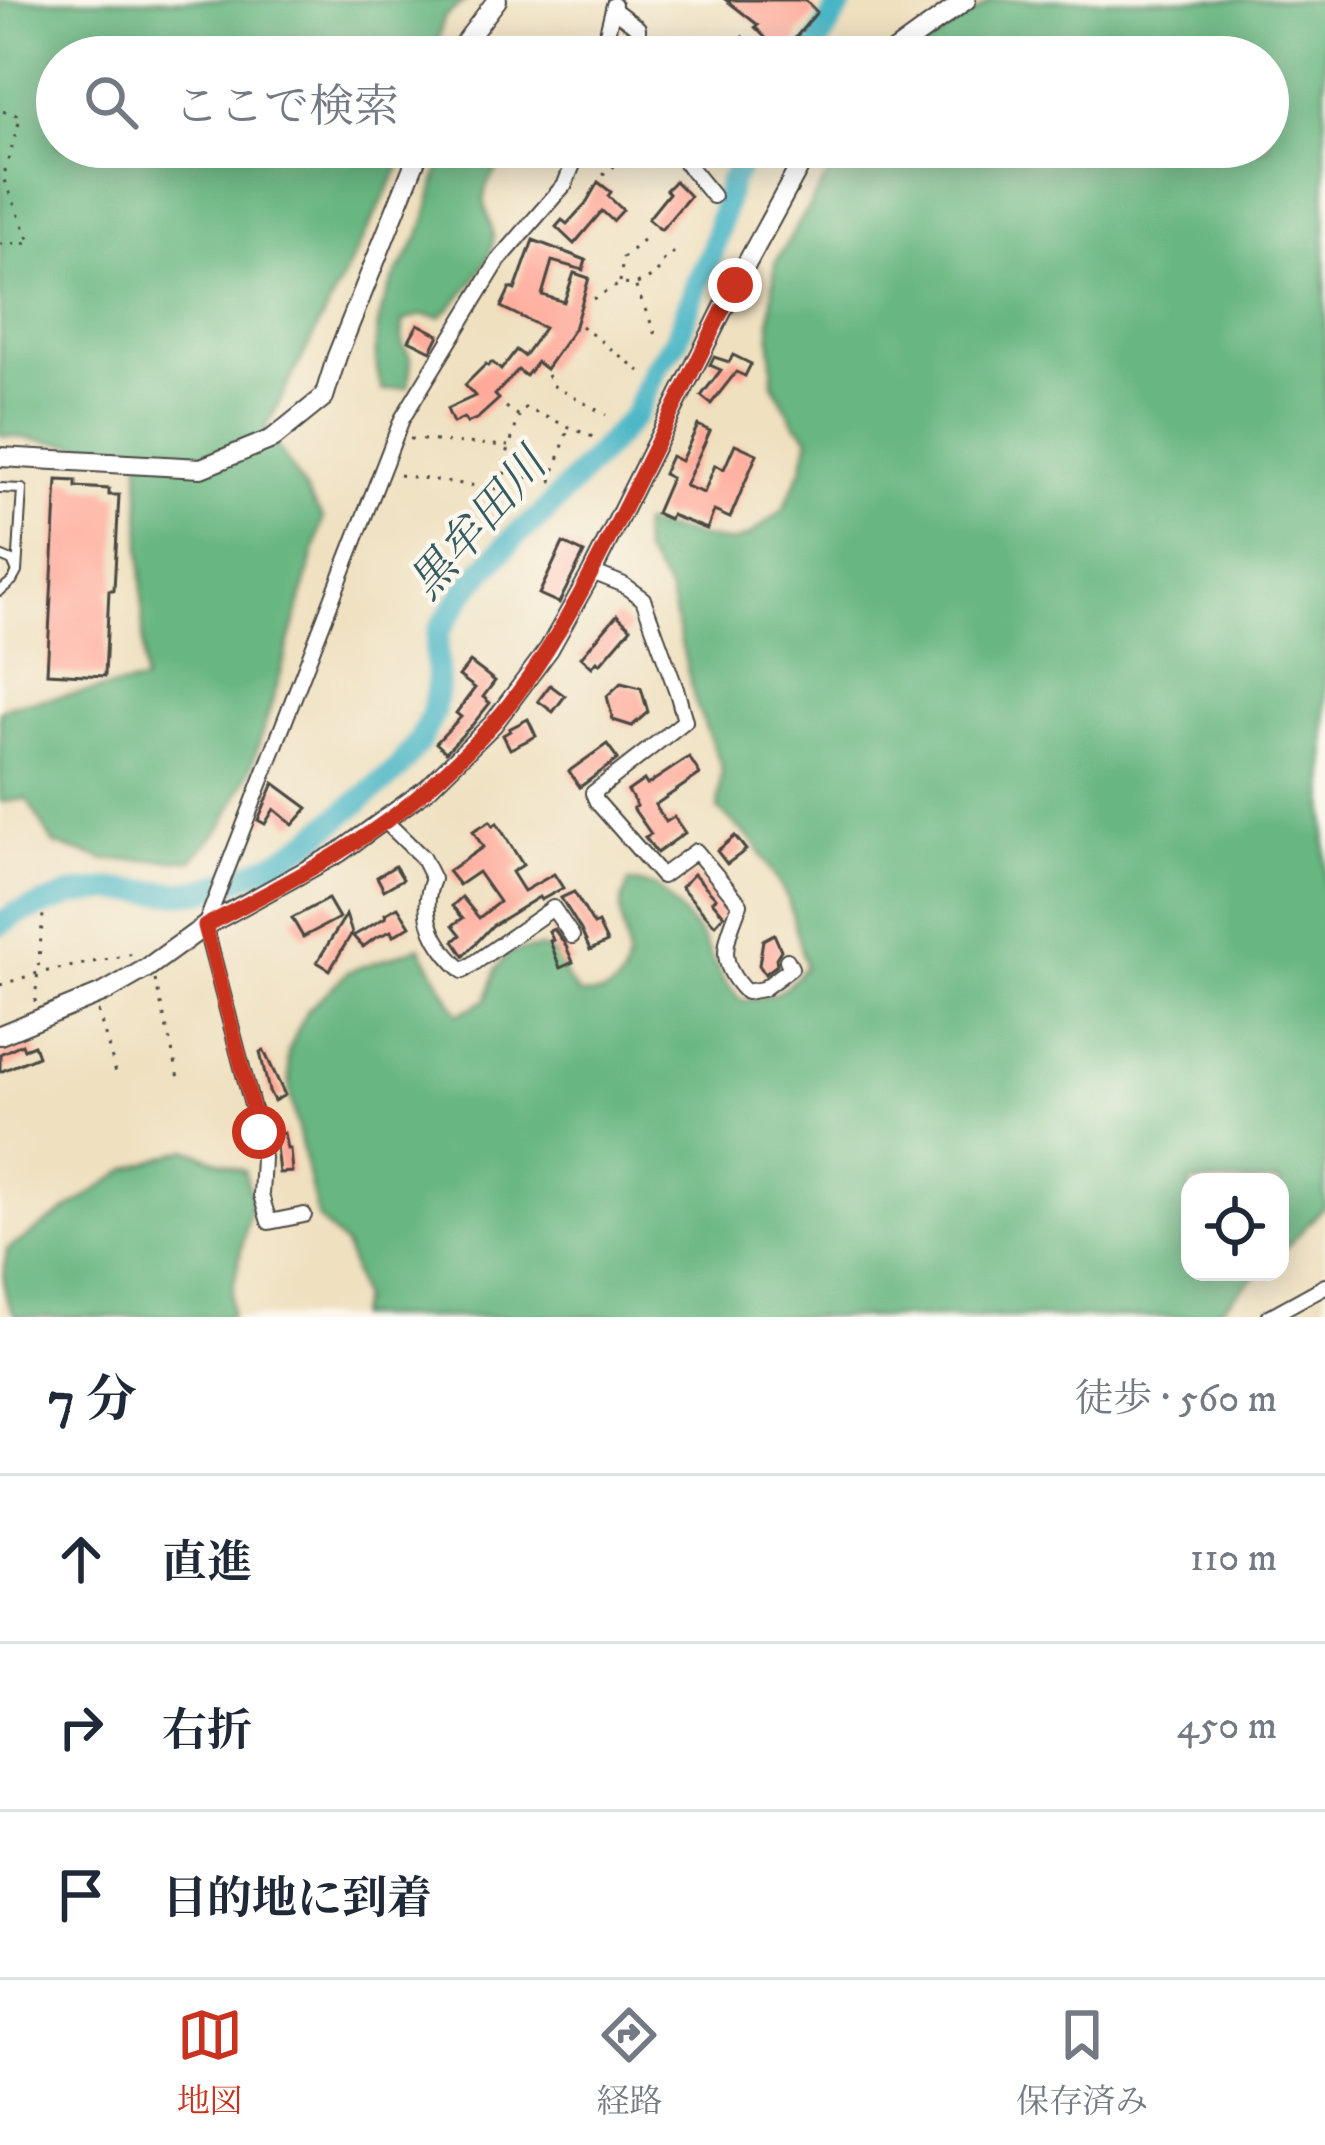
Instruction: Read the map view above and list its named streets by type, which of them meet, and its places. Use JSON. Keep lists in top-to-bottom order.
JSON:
{
  "water": ["黒牟田川"],
  "page": {
    "search": "ここで検索",
    "heading": ["7 分", "徒歩 · 560 m"],
    "list": [
      ["直進", "110 m"],
      ["右折", "450 m"],
      "目的地に到着"
    ],
    "nav": ["地図", "経路", "保存済み"]
  }
}
